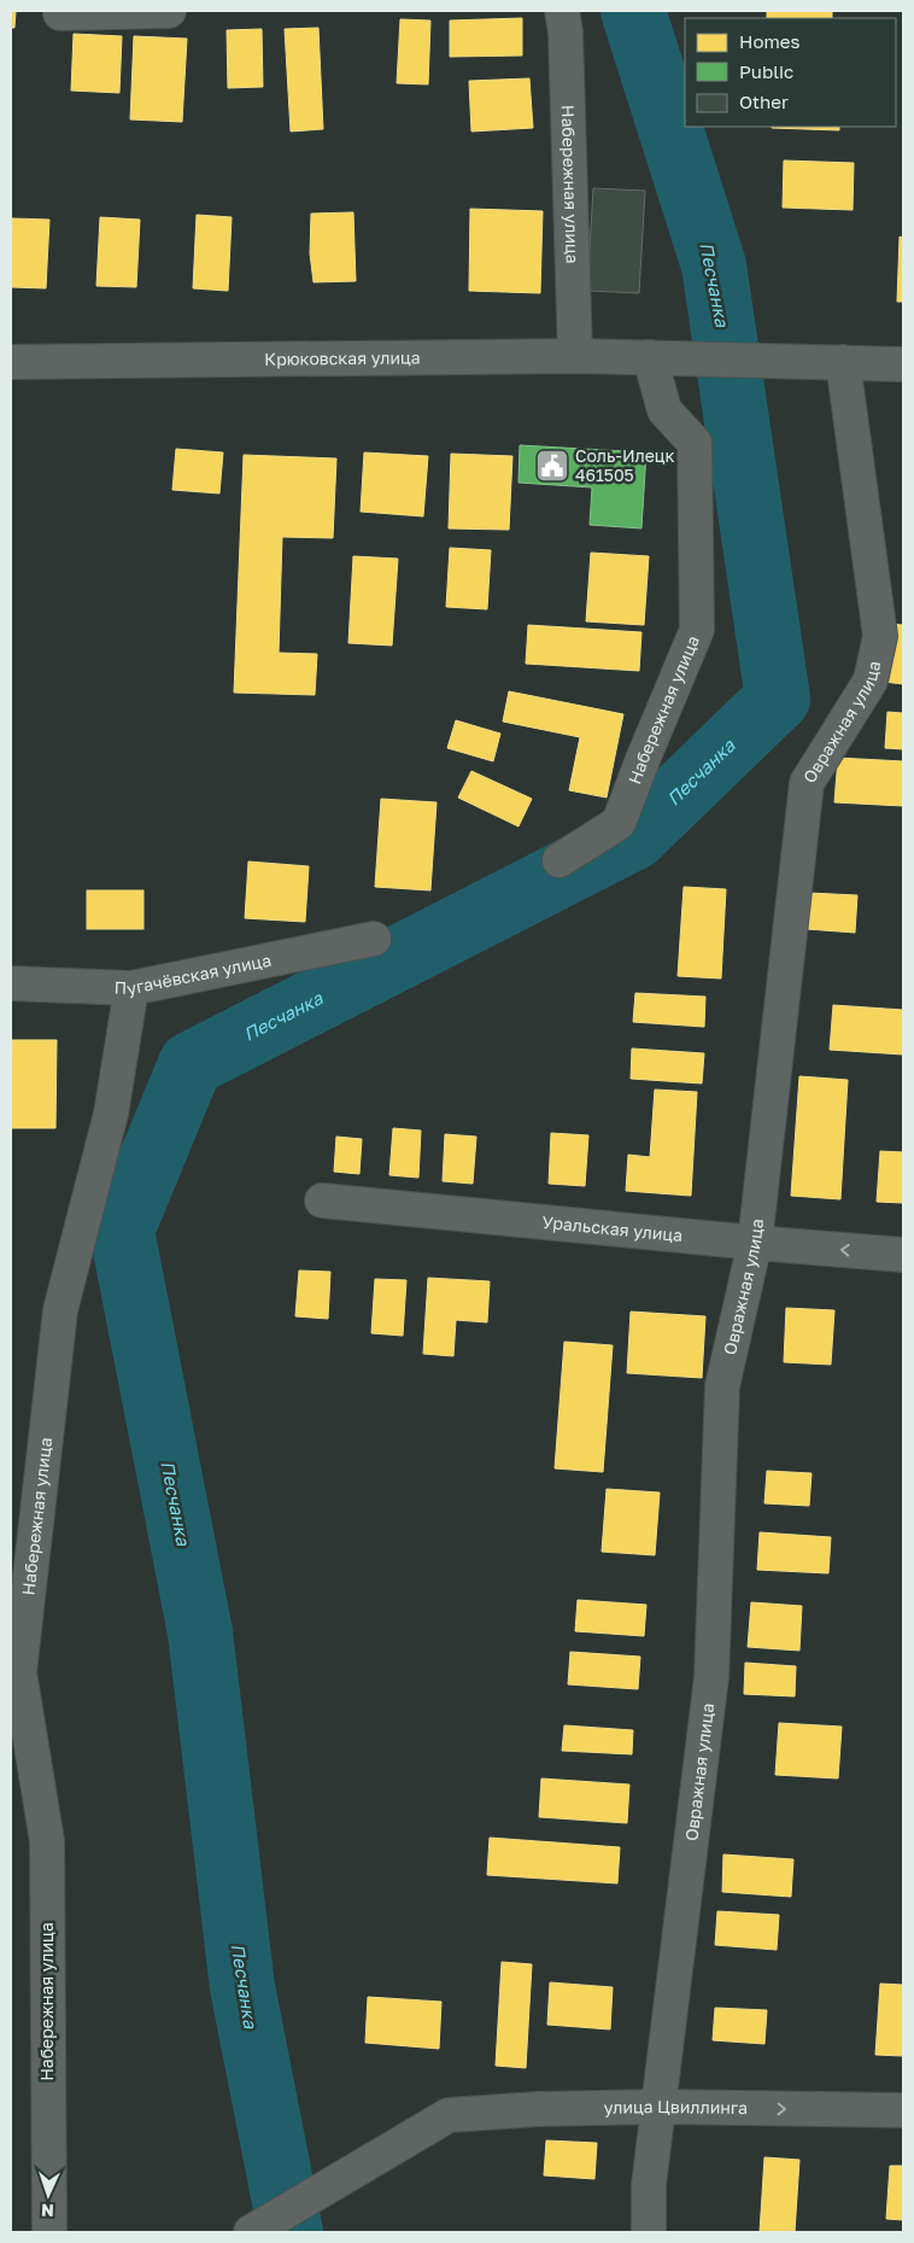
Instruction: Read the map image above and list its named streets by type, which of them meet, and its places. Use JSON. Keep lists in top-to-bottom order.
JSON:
{
  "streets": {
    "street": [
      "Набережная улица",
      "Крюковская улица",
      "Овражная улица",
      "Пугачёвская улица",
      "Уральская улица",
      "улица Цвиллинга"
    ]
  },
  "crossings": [
    ["Набережная улица", "Крюковская улица"],
    ["Набережная улица", "Пугачёвская улица"],
    ["Крюковская улица", "Овражная улица"],
    ["Овражная улица", "Уральская улица"],
    ["Овражная улица", "улица Цвиллинга"]
  ],
  "one_way": ["улица Цвиллинга"],
  "water": ["Песчанка"],
  "places": {
    "public building": ["Соль-Илецк 461505"]
  },
  "legend": ["Homes", "Public", "Other"],
  "north": "bottom"
}
